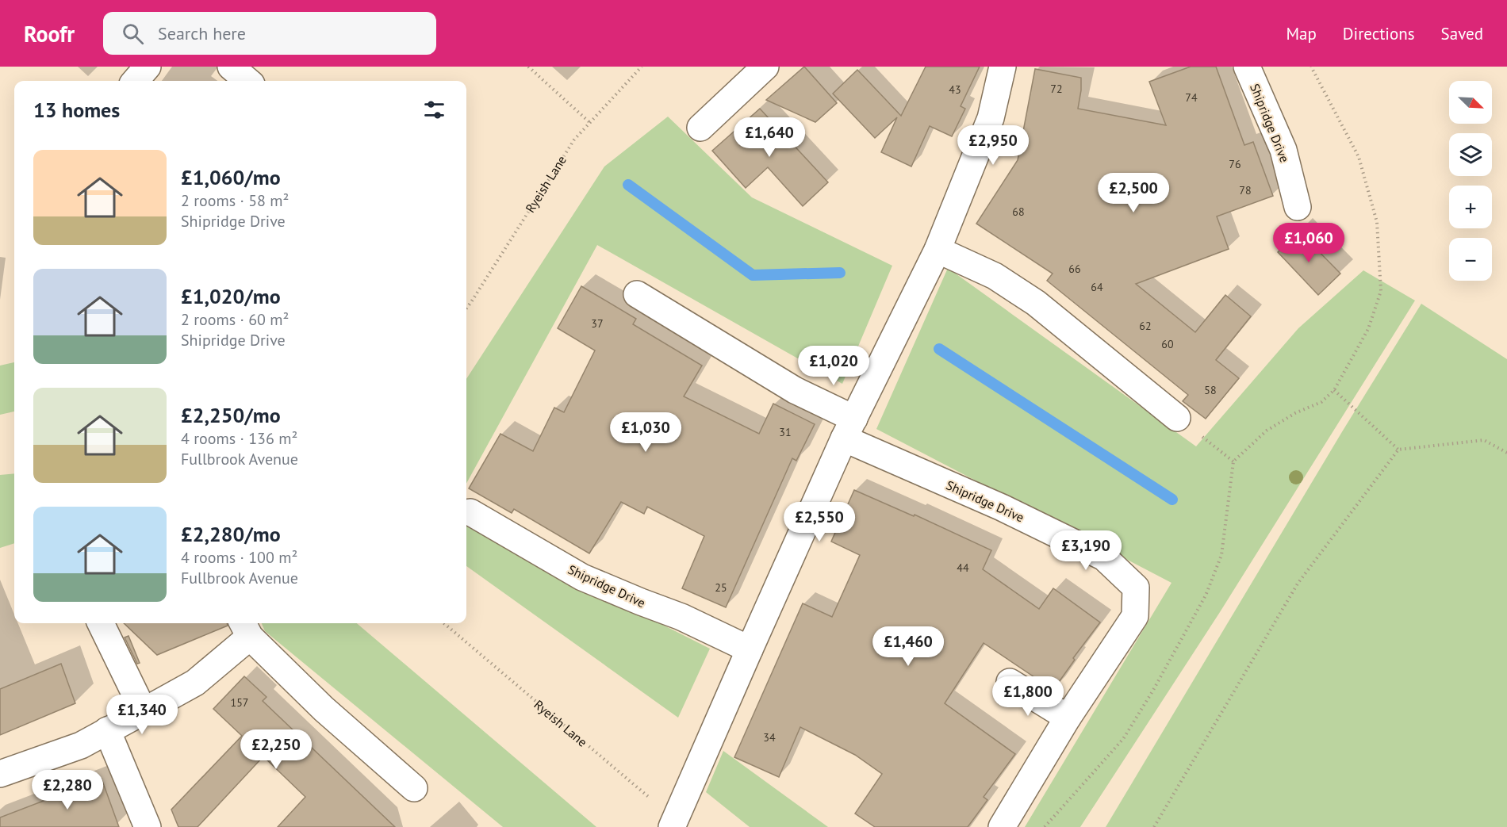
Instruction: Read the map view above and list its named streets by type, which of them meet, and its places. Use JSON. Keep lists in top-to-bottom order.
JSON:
{
  "streets": {
    "street": ["Shipridge Drive"],
    "path": ["Ryeish Lane"]
  },
  "house_numbers": [
    "72",
    "43",
    "74",
    "76",
    "78",
    "68",
    "66",
    "64",
    "37",
    "62",
    "60",
    "58",
    "31",
    "44",
    "25",
    "157",
    "34"
  ],
  "north": "bottom right",
  "page": {
    "header": "Roofr",
    "search": "Search here",
    "nav": ["Map", "Directions", "Saved"],
    "map_buttons": ["+", "−"],
    "heading": "13 homes",
    "price": [
      "£1,640",
      "£2,950",
      "£2,500",
      "£1,060",
      "£1,020",
      "£1,030",
      "£2,550",
      "£3,190",
      "£1,460",
      "£1,800",
      "£1,340",
      "£2,250",
      "£2,280"
    ],
    "list": [
      {
        "name": "£1,060/mo",
        "note": "2 rooms · 58 m² · Shipridge Drive"
      },
      {
        "name": "£1,020/mo",
        "note": "2 rooms · 60 m² · Shipridge Drive"
      },
      {
        "name": "£2,250/mo",
        "note": "4 rooms · 136 m² · Fullbrook Avenue"
      },
      {
        "name": "£2,280/mo",
        "note": "4 rooms · 100 m² · Fullbrook Avenue"
      }
    ]
  }
}
